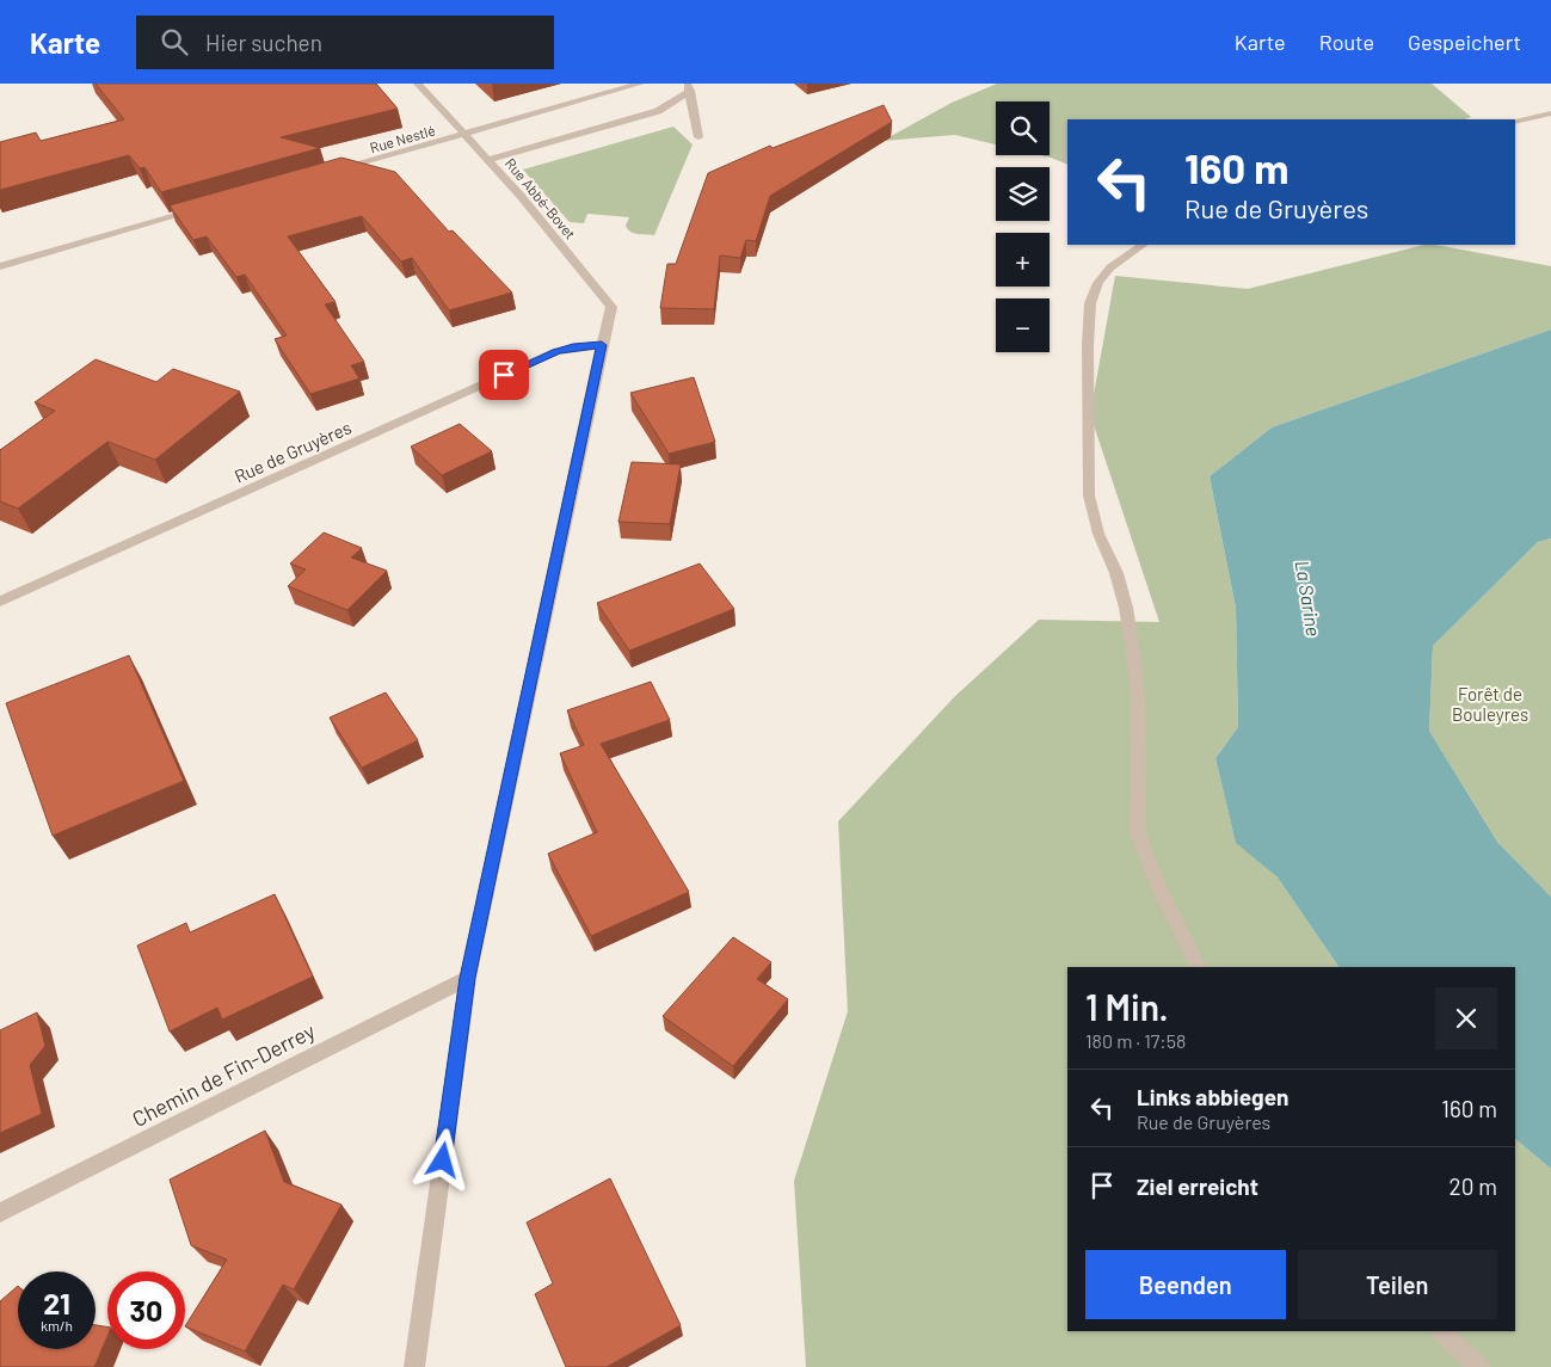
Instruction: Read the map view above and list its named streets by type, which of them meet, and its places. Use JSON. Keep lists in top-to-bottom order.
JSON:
{
  "streets": {
    "street": [
      "Rue Nestlé",
      "Rue Abbé-Bovet",
      "Rue de Gruyères",
      "Chemin de Fin-Derrey"
    ]
  },
  "crossings": [
    ["Rue Nestlé", "Rue Abbé-Bovet"],
    ["Rue Abbé-Bovet", "Rue de Gruyères"]
  ],
  "water": ["La Sarine"],
  "parks": ["Forêt de Bouleyres"],
  "page": {
    "header": "Karte",
    "search": "Hier suchen",
    "nav": ["Karte", "Route", "Gespeichert"],
    "map_buttons": ["+", "−"],
    "turn": ["160 m", "Rue de Gruyères"],
    "heading": ["1 Min.", "180 m · 17:58"],
    "list": [
      {
        "name": "Links abbiegen",
        "note": "Rue de Gruyères",
        "value": "160 m"
      },
      {
        "name": "Ziel erreicht",
        "value": "20 m"
      }
    ],
    "buttons": ["Beenden", "Teilen"],
    "speed": "21 km/h",
    "limit": "30"
  }
}
